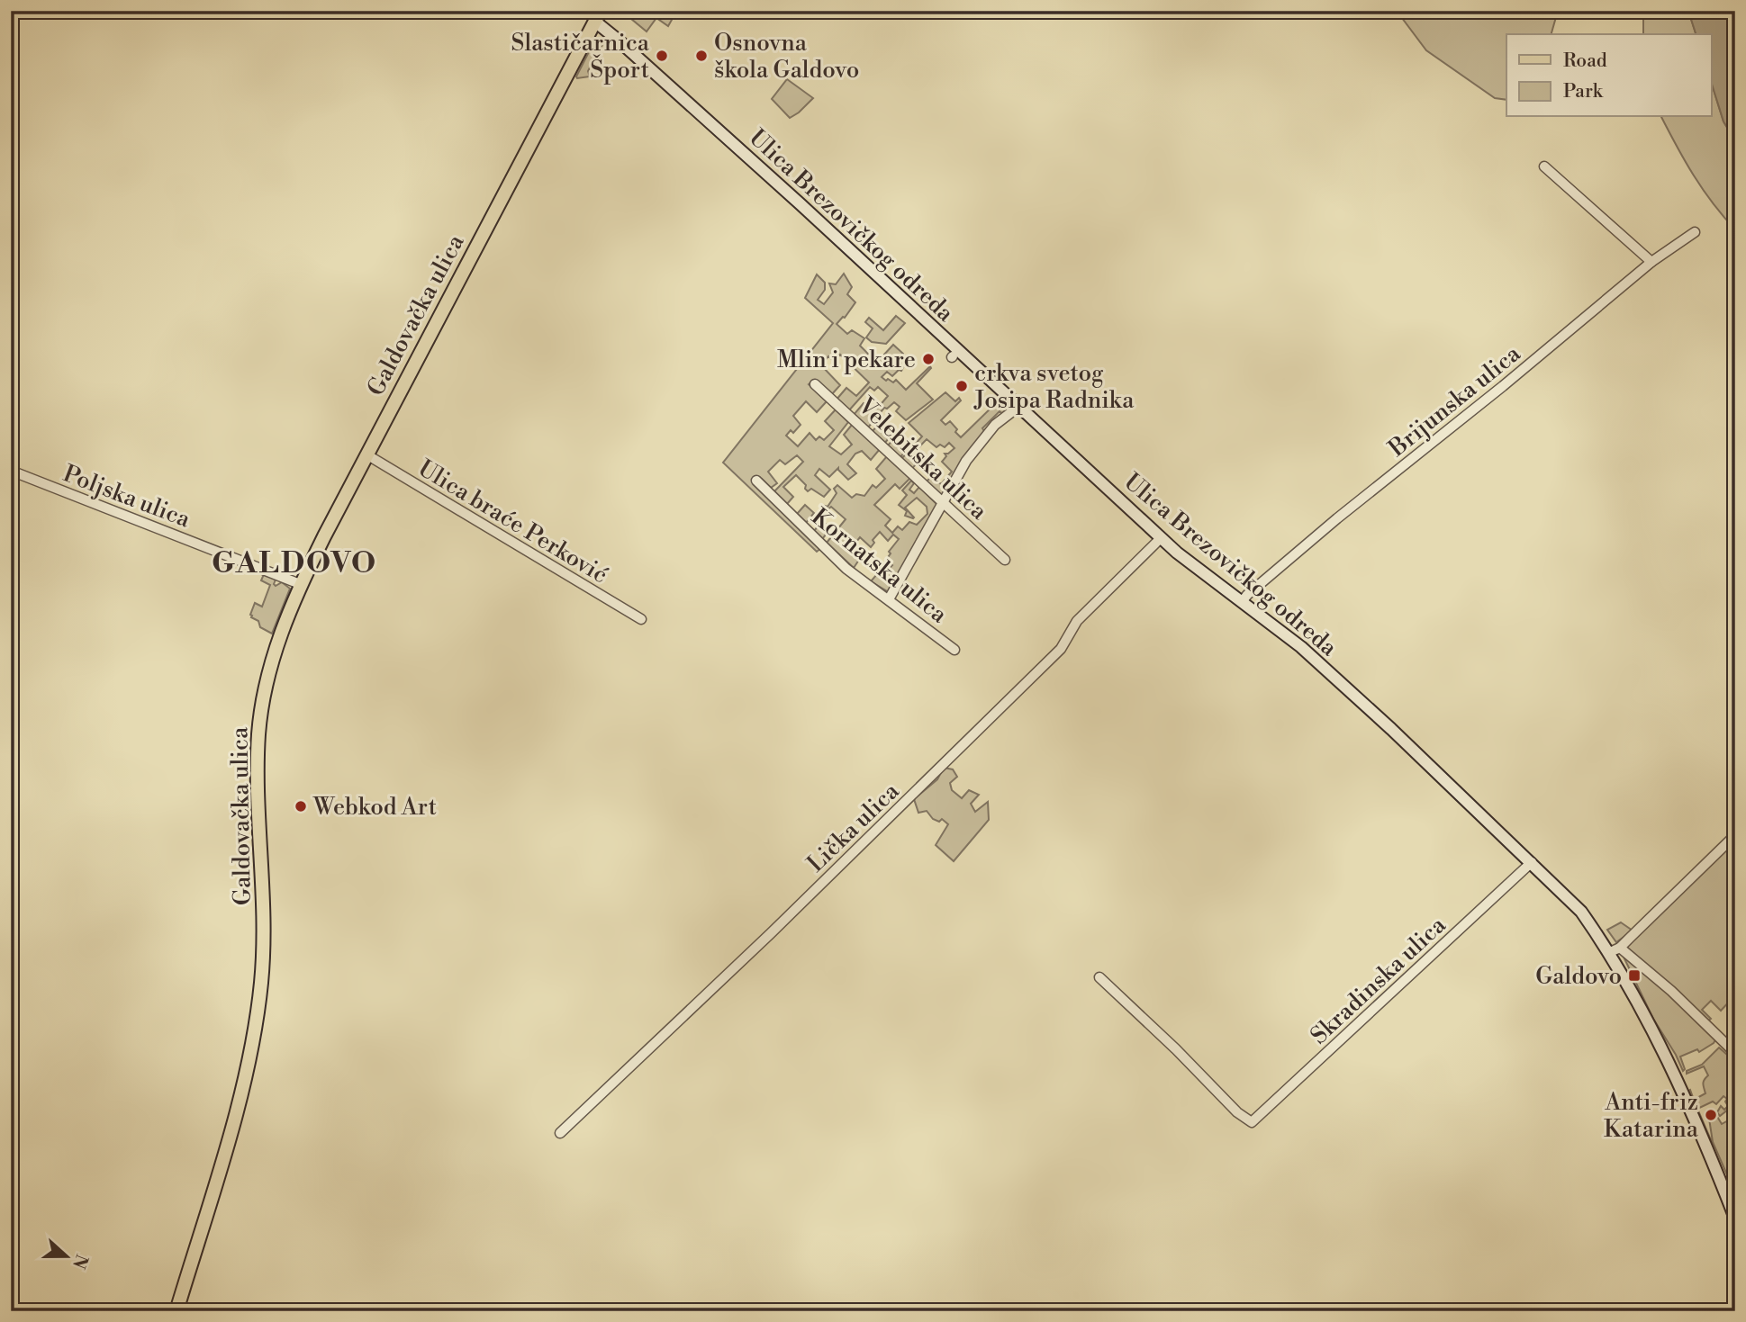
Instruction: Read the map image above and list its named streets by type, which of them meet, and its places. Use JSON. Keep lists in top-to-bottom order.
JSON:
{
  "streets": {
    "main road": ["Ulica Brezovičkog odreda", "Galdovačka ulica"],
    "street": [
      "Brijunska ulica",
      "Velebitska ulica",
      "Poljska ulica",
      "Ulica braće Perković",
      "Kornatska ulica",
      "Lička ulica",
      "Skradinska ulica"
    ]
  },
  "crossings": [
    ["Ulica Brezovičkog odreda", "Galdovačka ulica"],
    ["Ulica Brezovičkog odreda", "Brijunska ulica"],
    ["Ulica Brezovičkog odreda", "Lička ulica"],
    ["Ulica Brezovičkog odreda", "Skradinska ulica"],
    ["Galdovačka ulica", "Poljska ulica"],
    ["Galdovačka ulica", "Ulica braće Perković"]
  ],
  "districts": ["GALDOVO"],
  "places": {
    "other": [
      "Slastičarnica Šport",
      "Osnovna škola Galdovo",
      "Mlin i pekare",
      "crkva svetog Josipa Radnika",
      "Webkod Art",
      "Anti-friz Katarina"
    ],
    "transit": ["Galdovo"]
  },
  "legend": ["Road", "Park"],
  "north": "right"
}
